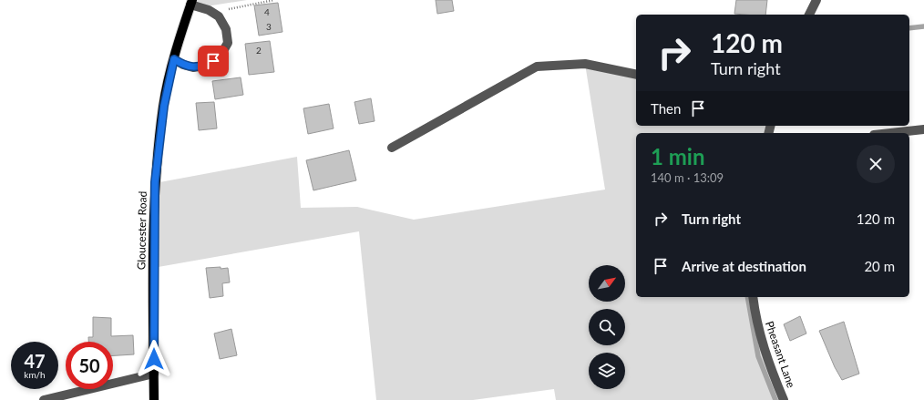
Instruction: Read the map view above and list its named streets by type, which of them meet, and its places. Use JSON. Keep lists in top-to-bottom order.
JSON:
{
  "streets": {
    "main road": ["Gloucester Road"],
    "street": ["Pheasant Lane"]
  },
  "house_numbers": ["4", "3", "2"],
  "north": "top right",
  "page": {
    "turn": ["120 m", "Turn right"],
    "then": "Then",
    "heading": ["1 min", "140 m · 13:09"],
    "list": [
      {
        "name": "Turn right",
        "value": "120 m"
      },
      {
        "name": "Arrive at destination",
        "value": "20 m"
      }
    ],
    "speed": "47 km/h",
    "limit": "50"
  }
}
